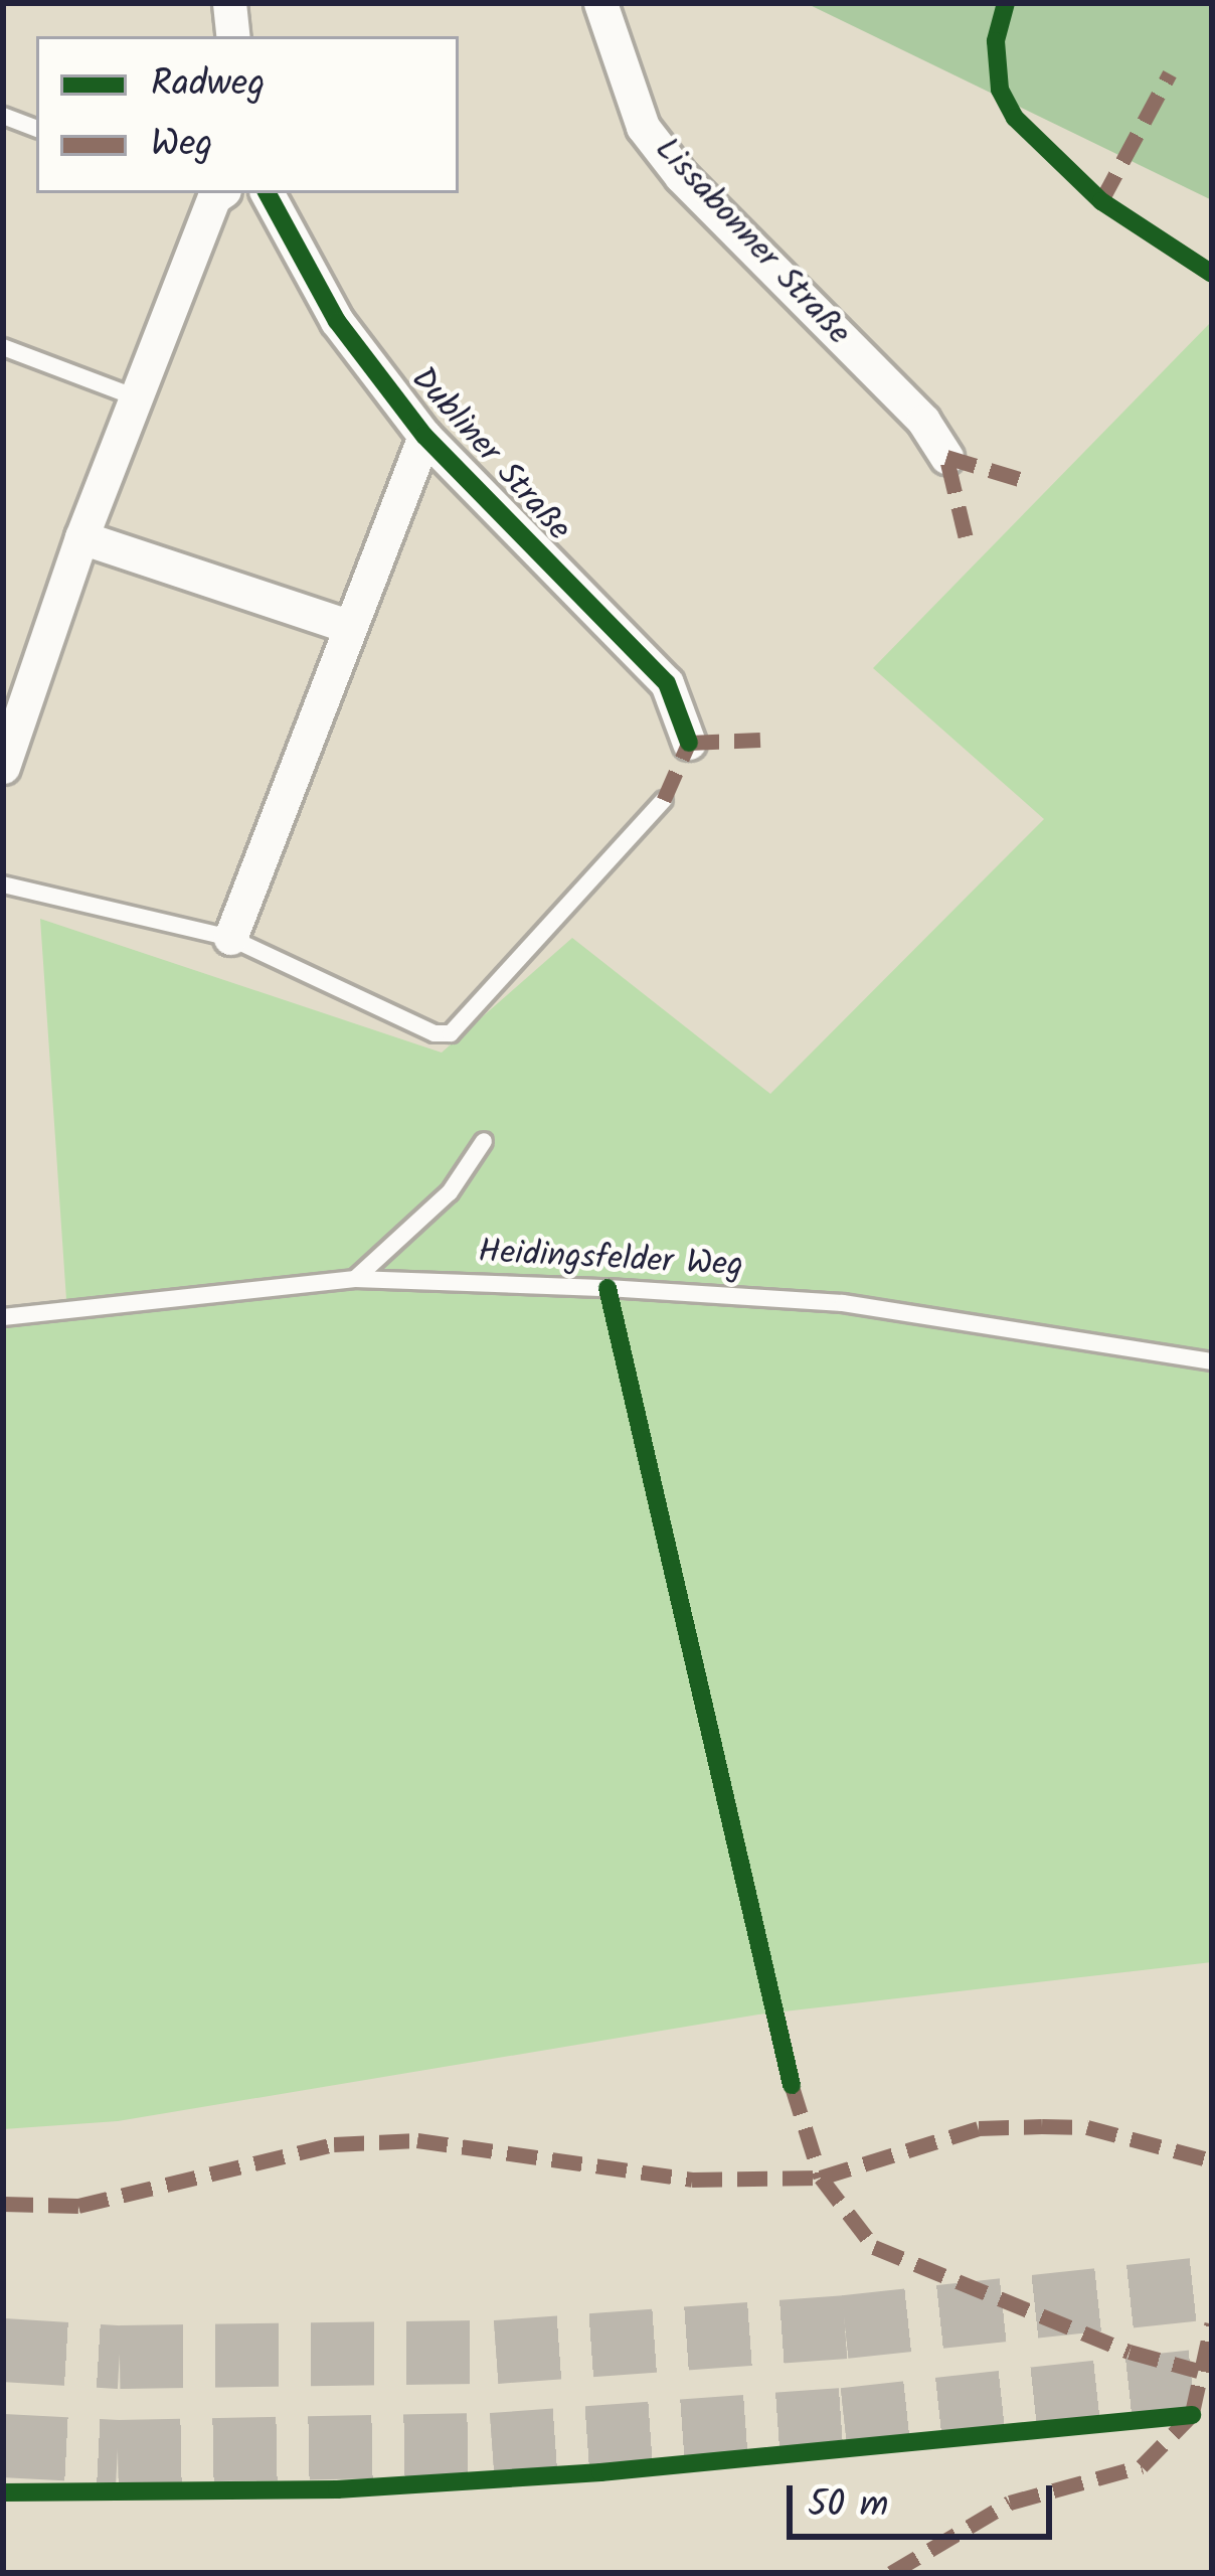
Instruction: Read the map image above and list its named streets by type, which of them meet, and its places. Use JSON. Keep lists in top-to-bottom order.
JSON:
{
  "streets": {
    "street": ["Lissabonner Straße", "Dubliner Straße"],
    "lane": ["Heidingsfelder Weg"]
  },
  "legend": ["Radweg", "Weg"],
  "scale_bar": "50 m"
}
